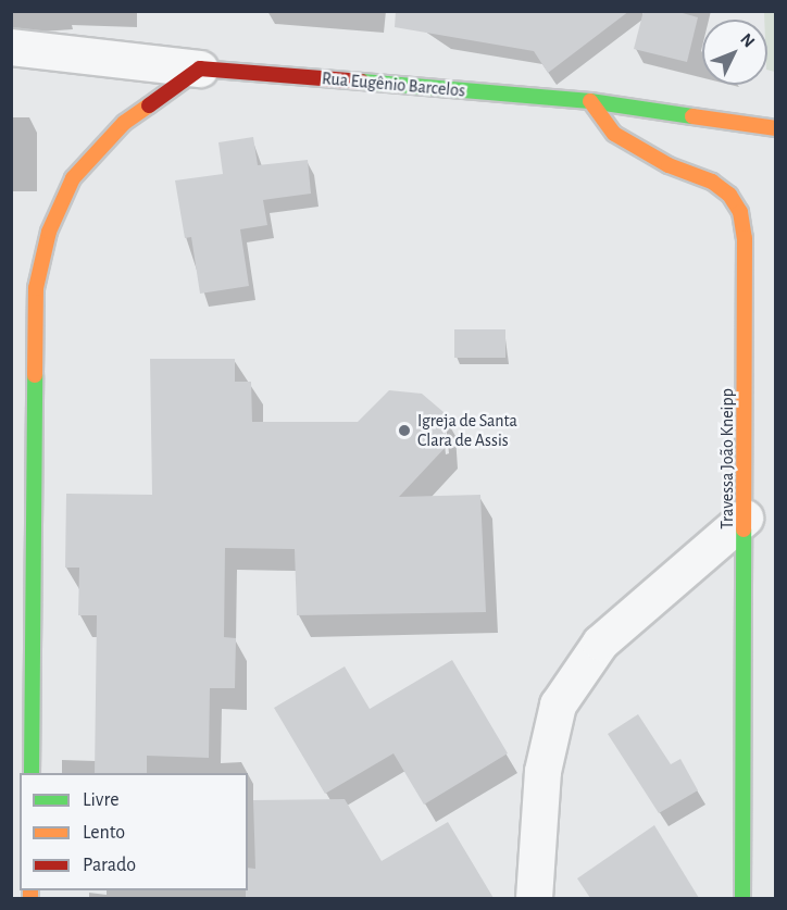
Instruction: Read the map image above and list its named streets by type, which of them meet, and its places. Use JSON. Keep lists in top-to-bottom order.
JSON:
{
  "streets": {
    "street": ["Rua Eugênio Barcelos", "Travessa João Kneipp"]
  },
  "crossings": [
    ["Rua Eugênio Barcelos", "Travessa João Kneipp"]
  ],
  "places": ["Igreja de Santa Clara de Assis"],
  "legend": ["Livre", "Lento", "Parado"],
  "north": "top right"
}
